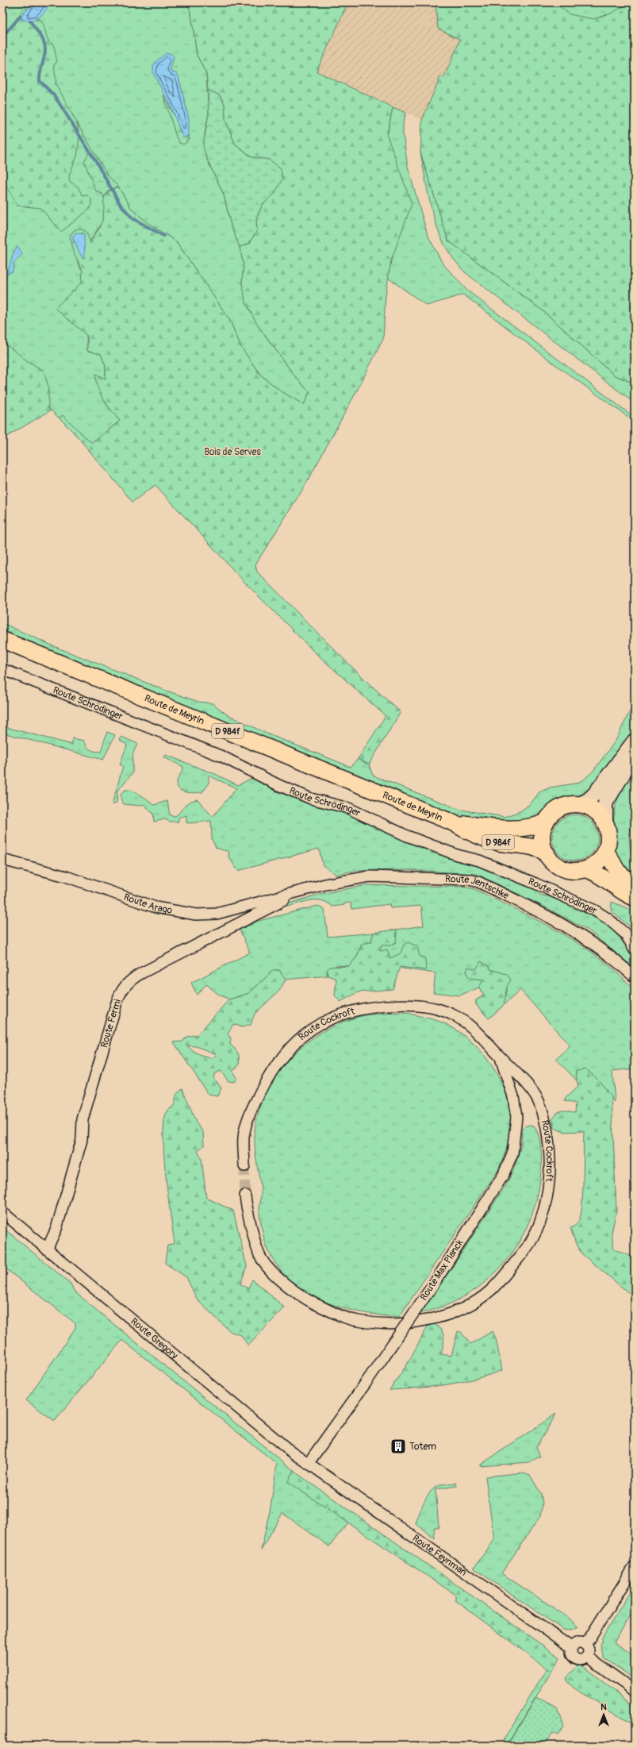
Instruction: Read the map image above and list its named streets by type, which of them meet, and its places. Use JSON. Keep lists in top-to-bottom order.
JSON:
{
  "streets": {
    "main road": ["Route de Meyrin", "D 984f"],
    "street": [
      "Route Schrödinger",
      "Route Jentschke",
      "Route Arago",
      "Route Fermi",
      "Route Cockroft",
      "Route Max Planck",
      "Route Gregory",
      "Route Feynman"
    ]
  },
  "crossings": [
    ["Route Jentschke", "Route Arago"],
    ["Route Jentschke", "Route Fermi"],
    ["Route Arago", "Route Fermi"],
    ["Route Fermi", "Route Gregory"],
    ["Route Cockroft", "Route Max Planck"],
    ["Route Max Planck", "Route Gregory"],
    ["Route Max Planck", "Route Feynman"],
    ["Route Gregory", "Route Feynman"]
  ],
  "parks": ["Bois de Serves"],
  "places": {
    "building": ["Totem"]
  },
  "north": "top"
}
